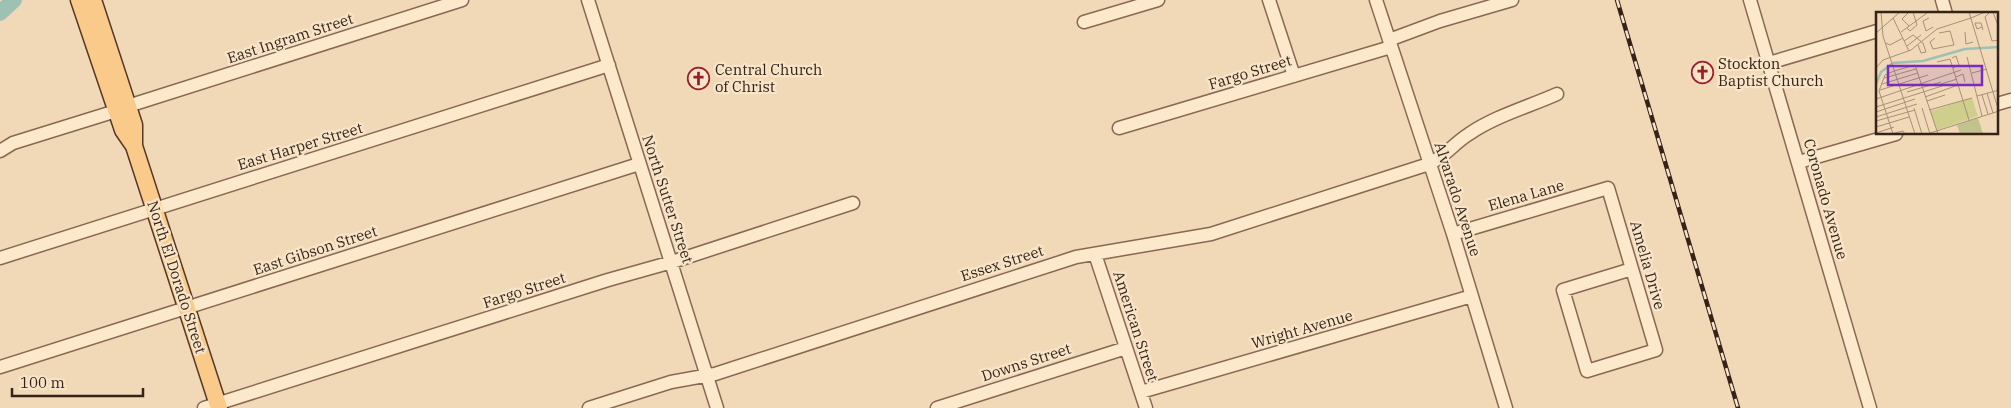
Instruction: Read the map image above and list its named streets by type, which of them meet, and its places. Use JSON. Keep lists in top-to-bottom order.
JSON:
{
  "streets": {
    "main road": ["North El Dorado Street"],
    "street": [
      "East Ingram Street",
      "Fargo Street",
      "East Harper Street",
      "Elena Lane",
      "North Sutter Street",
      "Alvarado Avenue",
      "Coronado Avenue",
      "East Gibson Street",
      "Essex Street",
      "Amelia Drive",
      "American Street",
      "Wright Avenue",
      "Downs Street"
    ]
  },
  "crossings": [
    ["East Ingram Street", "North El Dorado Street"],
    ["Fargo Street", "North Sutter Street"],
    ["Fargo Street", "Alvarado Avenue"],
    ["Fargo Street", "North El Dorado Street"],
    ["East Harper Street", "North Sutter Street"],
    ["East Harper Street", "North El Dorado Street"],
    ["Elena Lane", "Alvarado Avenue"],
    ["Elena Lane", "Amelia Drive"],
    ["North Sutter Street", "East Gibson Street"],
    ["North Sutter Street", "Essex Street"],
    ["Alvarado Avenue", "Essex Street"],
    ["Alvarado Avenue", "Wright Avenue"],
    ["East Gibson Street", "North El Dorado Street"],
    ["Essex Street", "American Street"],
    ["American Street", "Wright Avenue"],
    ["American Street", "Downs Street"]
  ],
  "places": {
    "church": ["Stockton Baptist Church", "Central Church of Christ"]
  },
  "scale_bar": "100 m"
}
